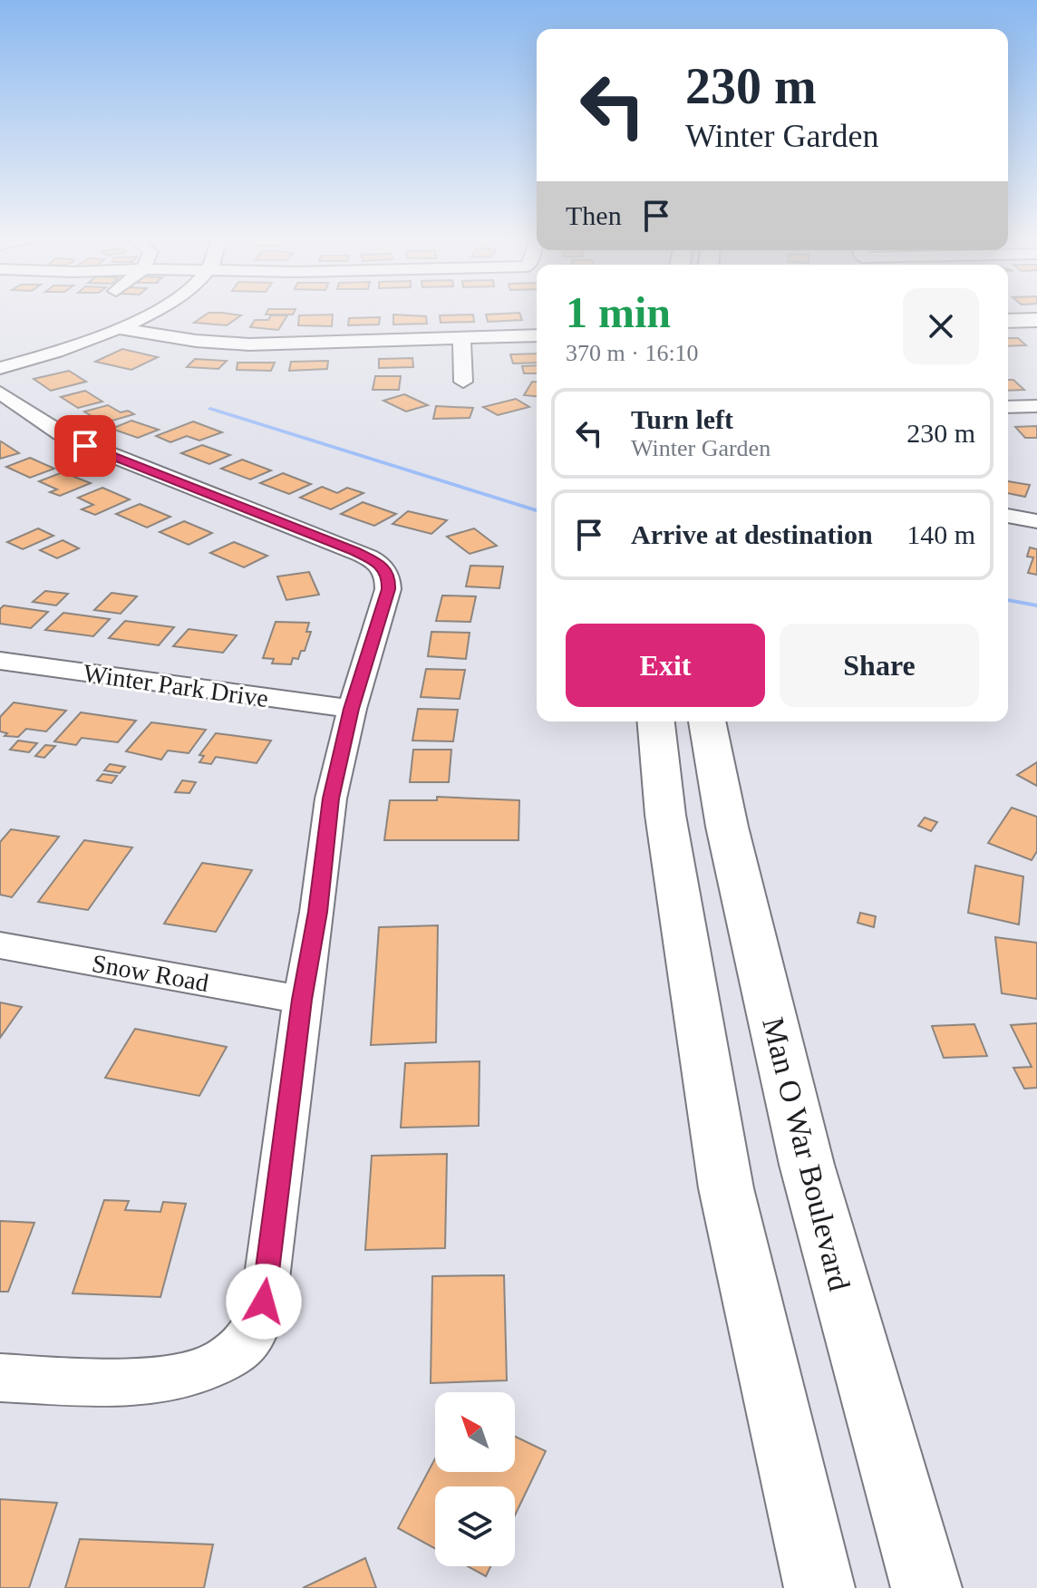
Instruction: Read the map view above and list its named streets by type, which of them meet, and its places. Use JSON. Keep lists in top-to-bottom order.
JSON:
{
  "streets": {
    "main road": ["Man O War Boulevard"],
    "street": ["Winter Park Drive", "Snow Road"]
  },
  "north": "top left",
  "page": {
    "turn": ["230 m", "Winter Garden"],
    "then": "Then",
    "heading": ["1 min", "370 m · 16:10"],
    "list": [
      {
        "name": "Turn left",
        "note": "Winter Garden",
        "value": "230 m"
      },
      {
        "name": "Arrive at destination",
        "value": "140 m"
      }
    ],
    "buttons": ["Exit", "Share"]
  }
}
